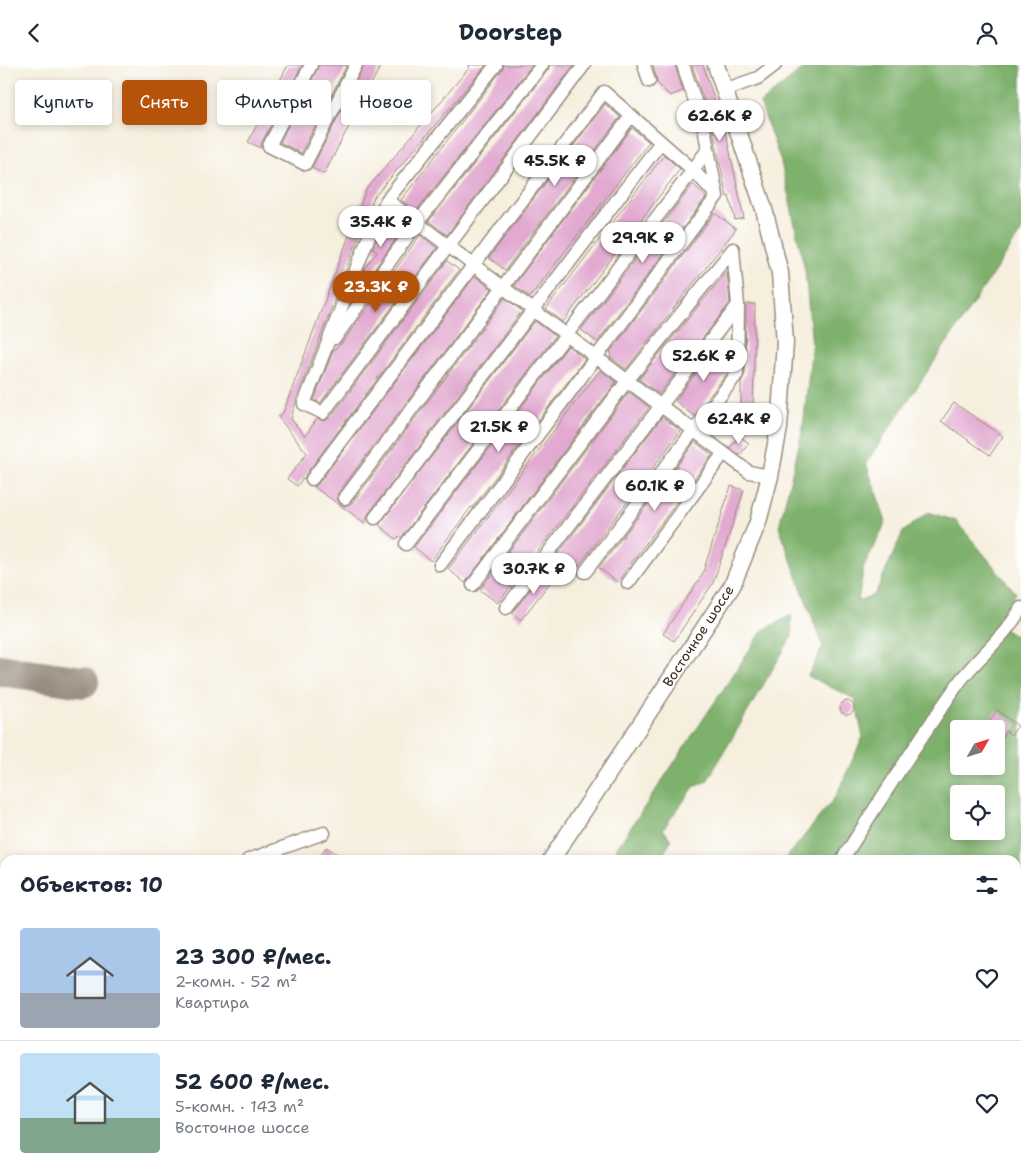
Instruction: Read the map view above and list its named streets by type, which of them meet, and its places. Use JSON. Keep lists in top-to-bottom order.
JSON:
{
  "streets": {
    "main road": ["Восточное шоссе"]
  },
  "north": "top right",
  "page": {
    "header": "Doorstep",
    "chip": [
      "Купить",
      "Снять",
      "Фильтры",
      "Новое"
    ],
    "price": [
      "62.6K ₽",
      "45.5K ₽",
      "35.4K ₽",
      "29.9K ₽",
      "23.3K ₽",
      "52.6K ₽",
      "62.4K ₽",
      "21.5K ₽",
      "60.1K ₽",
      "30.7K ₽"
    ],
    "heading": "Объектов: 10",
    "list": [
      {
        "name": "23 300 ₽/мес.",
        "note": "2-комн. · 52 m² · Квартира"
      },
      {
        "name": "52 600 ₽/мес.",
        "note": "5-комн. · 143 m² · Восточное шоссе"
      }
    ]
  }
}
